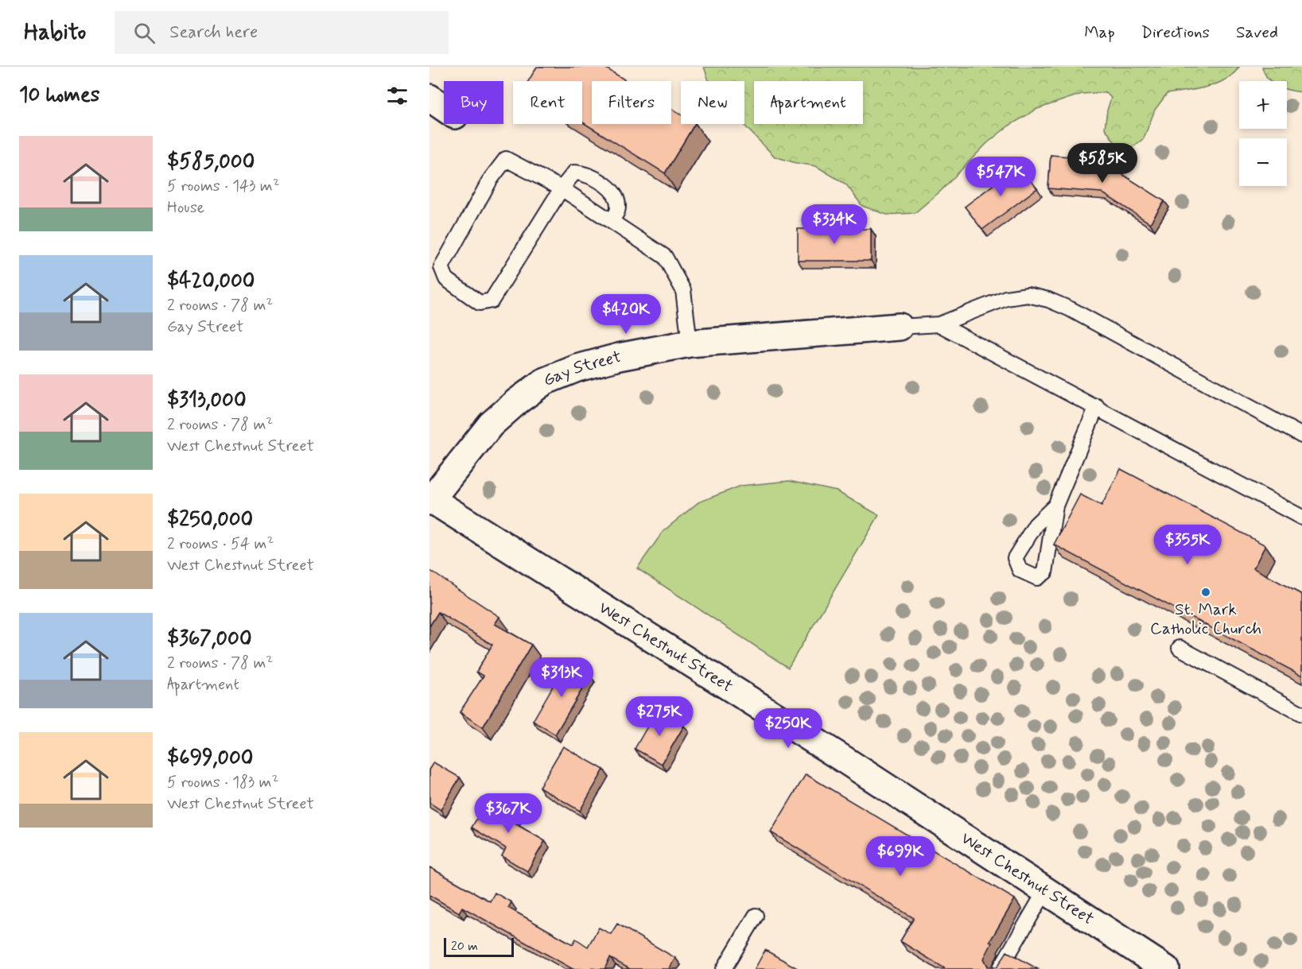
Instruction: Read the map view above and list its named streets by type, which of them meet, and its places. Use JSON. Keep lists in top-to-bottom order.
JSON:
{
  "streets": {
    "street": ["Gay Street", "West Chestnut Street"]
  },
  "crossings": [
    ["Gay Street", "West Chestnut Street"]
  ],
  "places": ["St. Mark Catholic Church"],
  "scale_bar": "20 m",
  "page": {
    "header": "Habito",
    "search": "Search here",
    "nav": ["Map", "Directions", "Saved"],
    "heading": "10 homes",
    "map_buttons": ["+", "−"],
    "chip": [
      "Buy",
      "Rent",
      "Filters",
      "New",
      "Apartment"
    ],
    "list": [
      {
        "name": "$585,000",
        "note": "5 rooms · 143 m² · House"
      },
      {
        "name": "$420,000",
        "note": "2 rooms · 78 m² · Gay Street"
      },
      {
        "name": "$313,000",
        "note": "2 rooms · 78 m² · West Chestnut Street"
      },
      {
        "name": "$250,000",
        "note": "2 rooms · 54 m² · West Chestnut Street"
      },
      {
        "name": "$367,000",
        "note": "2 rooms · 78 m² · Apartment"
      },
      {
        "name": "$699,000",
        "note": "5 rooms · 183 m² · West Chestnut Street"
      }
    ],
    "price": [
      "$585K",
      "$547K",
      "$334K",
      "$420K",
      "$355K",
      "$313K",
      "$275K",
      "$250K",
      "$367K",
      "$699K"
    ],
    "scale": "20 m"
  }
}
